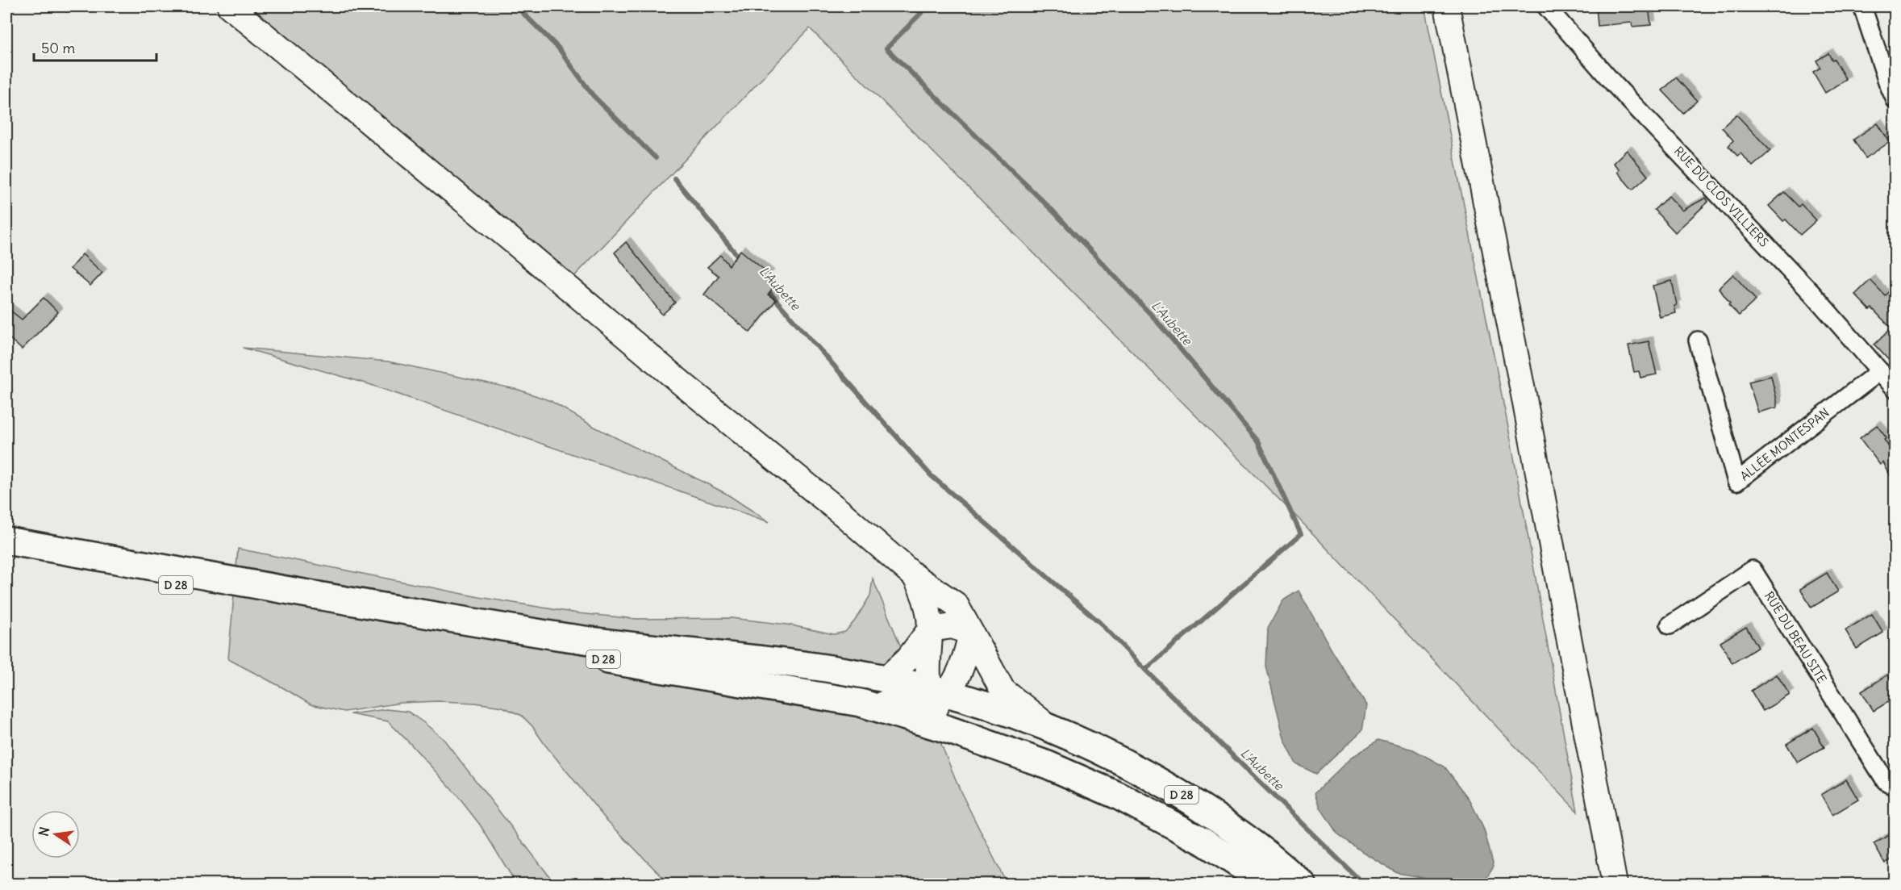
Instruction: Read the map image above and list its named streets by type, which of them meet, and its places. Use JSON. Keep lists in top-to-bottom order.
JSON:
{
  "streets": {
    "main road": ["D 28"],
    "street": ["RUE DU CLOS VILLIERS", "ALLÉE MONTESPAN", "RUE DU BEAU SITE"]
  },
  "crossings": [
    ["RUE DU CLOS VILLIERS", "ALLÉE MONTESPAN"]
  ],
  "water": ["L'Aubette"],
  "scale_bar": "50 m",
  "north": "left"
}
